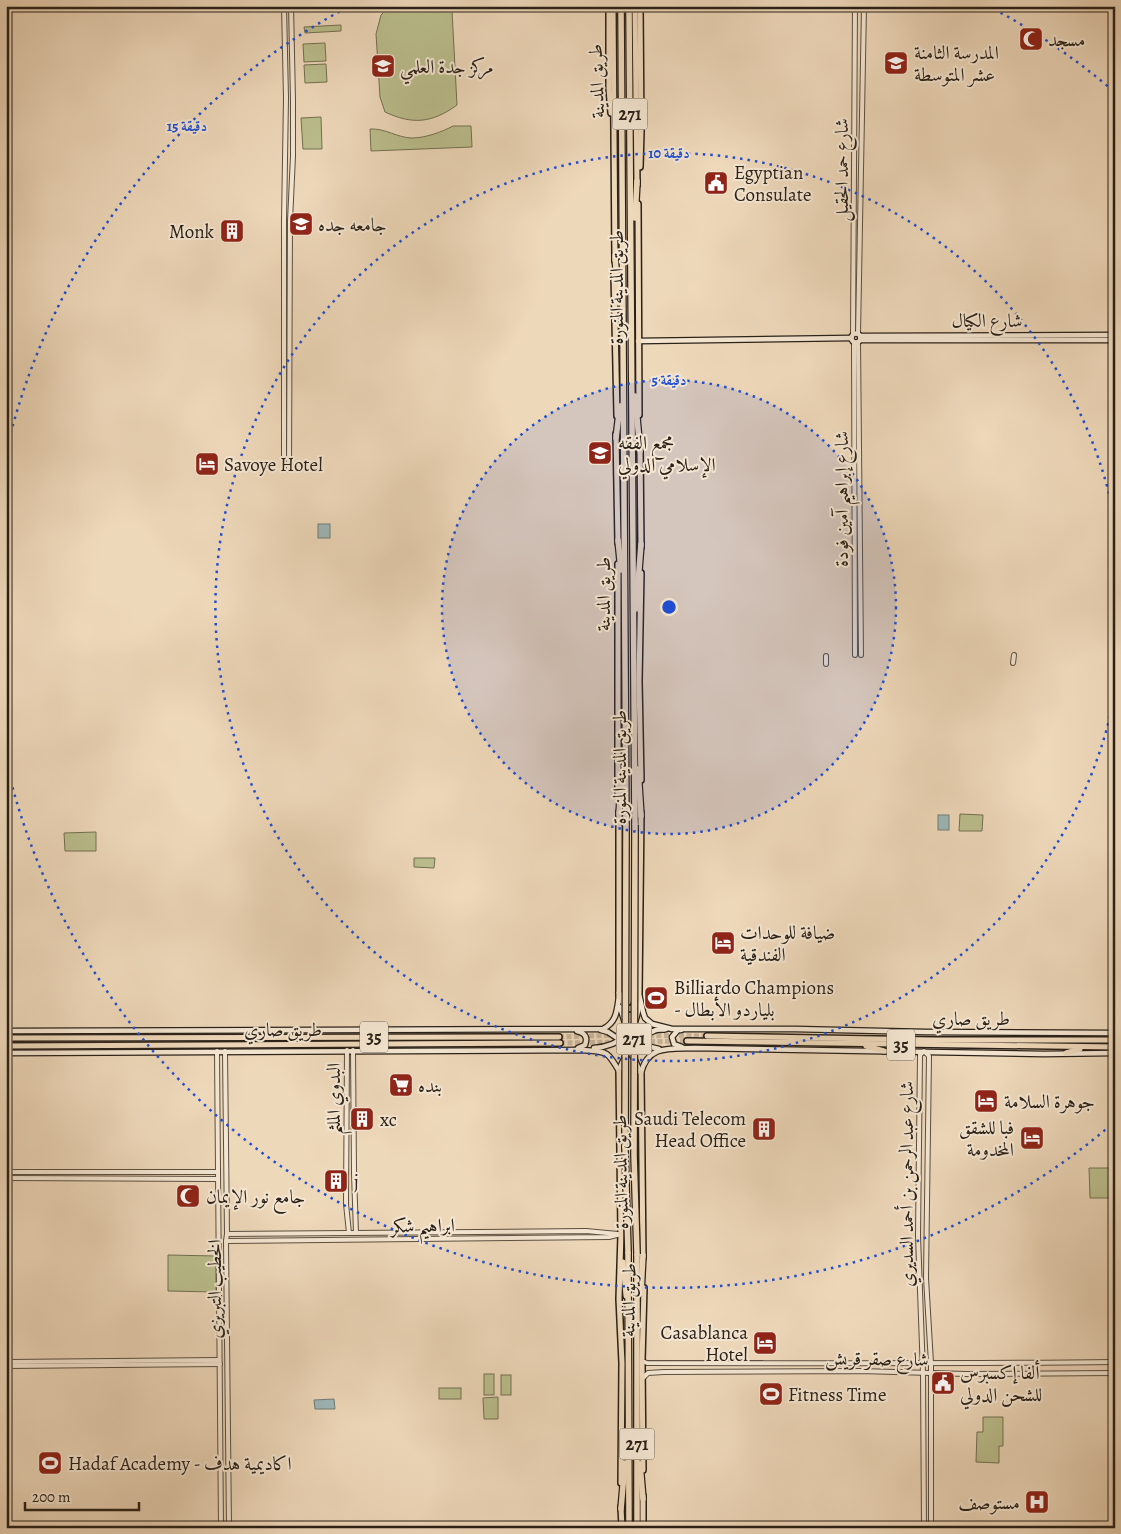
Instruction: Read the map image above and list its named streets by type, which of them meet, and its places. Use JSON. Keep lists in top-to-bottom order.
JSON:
{
  "streets": {
    "highway": ["271", "طريق المدينة المنورة"],
    "main road": [
      "طريق المدينة",
      "شارع الكيال",
      "طريق صاري",
      "35"
    ],
    "street": [
      "شارع حمد الحقيل",
      "شارع إبراهيم آمين فودة",
      "البدوي الملثم",
      "شارع عبد الرحمن بن أحمد السديري",
      "ابراهيم شكر",
      "الخطيب التبريزي",
      "شارع صقر قريش"
    ]
  },
  "crossings": [
    ["طريق المدينة", "طريق المدينة المنورة"],
    ["طريق المدينة", "شارع الكيال"],
    ["طريق المدينة", "طريق صاري"],
    ["طريق المدينة", "ابراهيم شكر"],
    ["طريق المدينة", "شارع صقر قريش"],
    ["شارع حمد الحقيل", "شارع الكيال"],
    ["شارع حمد الحقيل", "شارع إبراهيم آمين فودة"],
    ["شارع الكيال", "شارع إبراهيم آمين فودة"],
    ["شارع عبد الرحمن بن أحمد السديري", "شارع صقر قريش"],
    ["ابراهيم شكر", "الخطيب التبريزي"]
  ],
  "places": {
    "mosque": ["مسجد", "جامع نور الإيمان"],
    "school or university": [
      "المدرسة الثامنة عشر المتوسطة",
      "مركز جدة العلمي",
      "جامعه جده",
      "مجمع الفقه الإسلامي الدولي"
    ],
    "public building": ["Egyptian Consulate", "ألفا إكسبرس للشحن الدولي"],
    "building": [
      "Monk",
      "xc",
      "Saudi Telecom Head Office",
      "j"
    ],
    "hotel": [
      "Savoye Hotel",
      "ضيافة للوحدات الفندقية",
      "جوهرة السلامة",
      "فبا للشقق المخدومة",
      "Casablanca Hotel"
    ],
    "sports": ["Billiardo Champions - بلياردو الأبطال", "Fitness Time", "Hadaf Academy - اكاديمية هدف"],
    "supermarket": ["بنده"],
    "hospital": ["مستوصف"]
  },
  "scale_bar": "200 m",
  "rings": ["15 دقيقة", "10 دقيقة", "5 دقيقة"]
}
